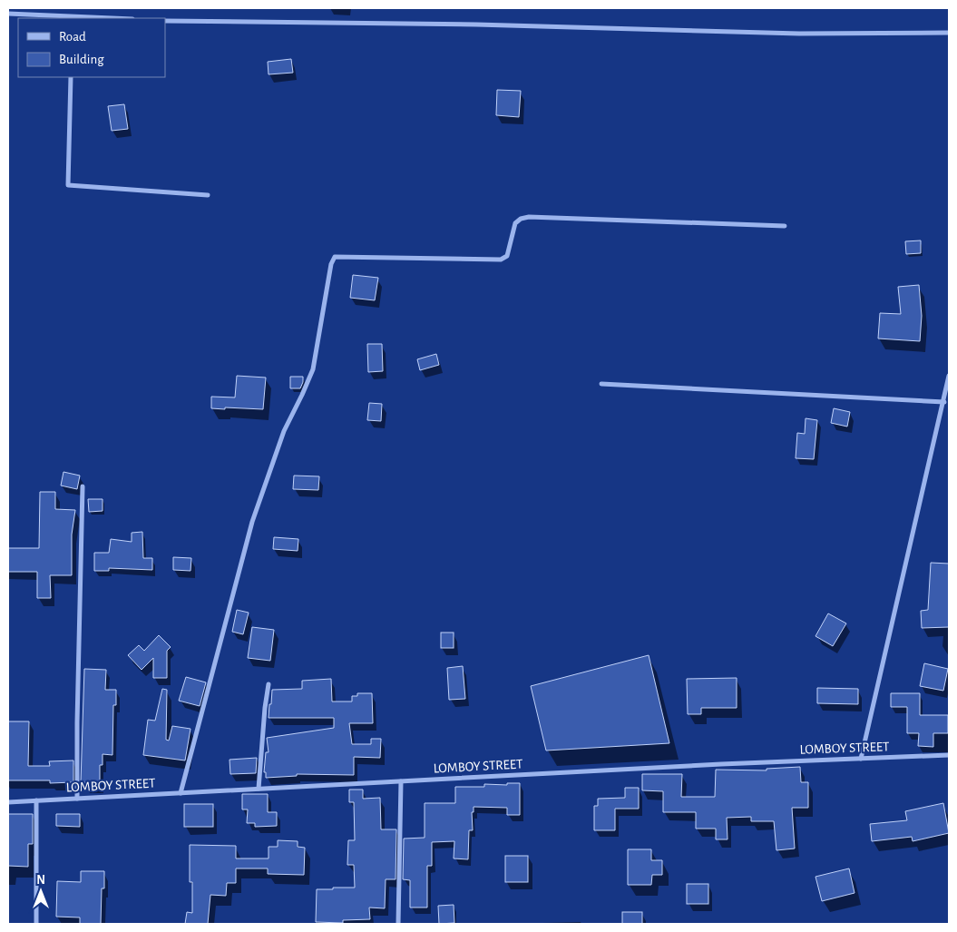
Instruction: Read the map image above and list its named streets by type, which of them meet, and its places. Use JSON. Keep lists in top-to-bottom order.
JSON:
{
  "streets": {
    "street": ["LOMBOY STREET"]
  },
  "legend": ["Road", "Building"],
  "north": "top"
}
